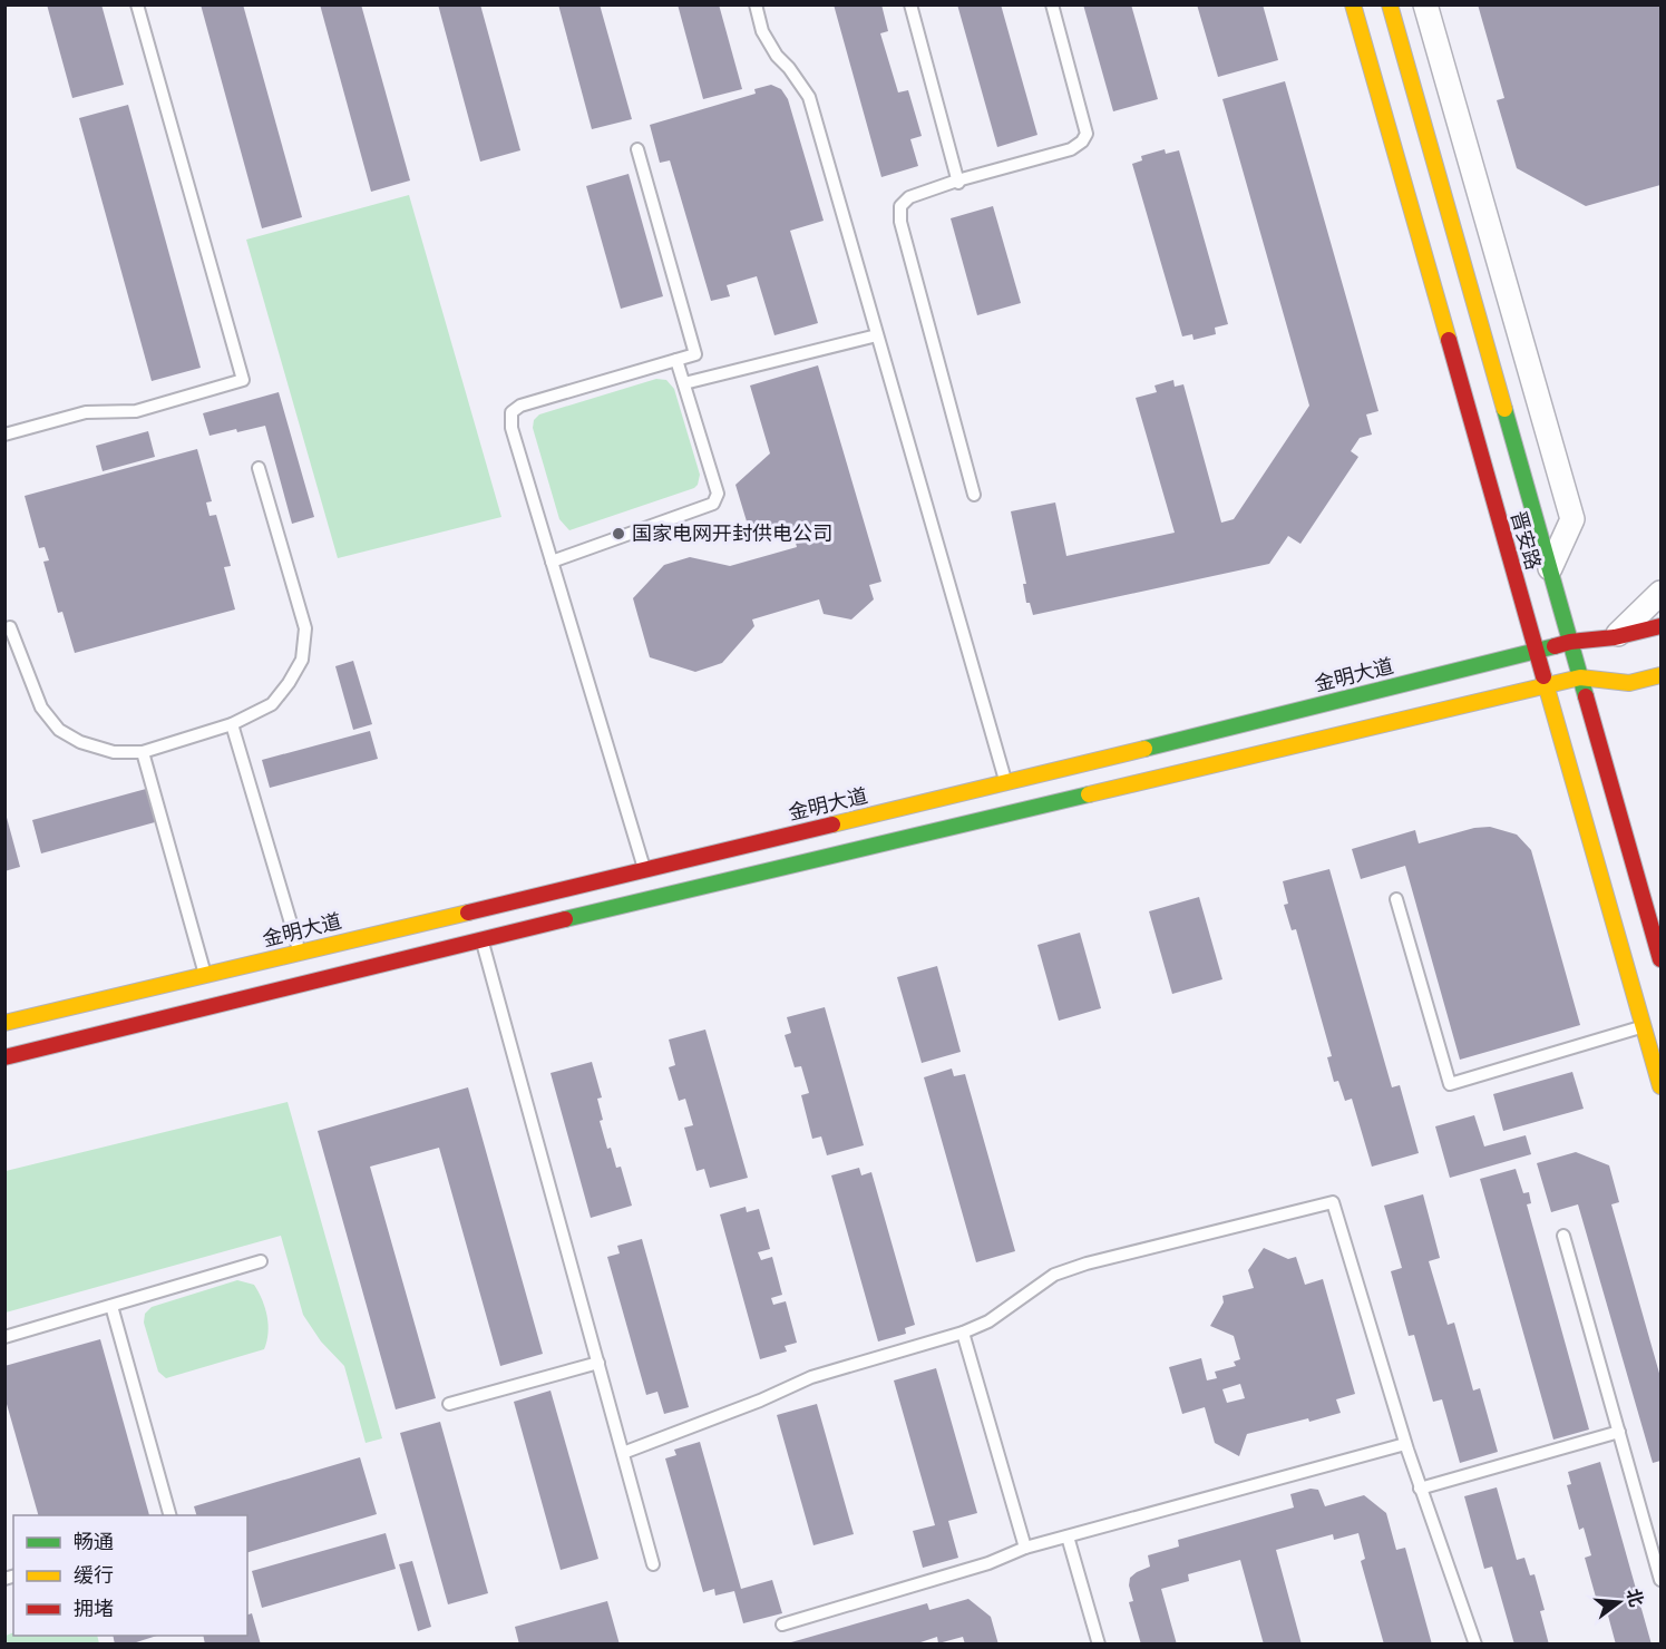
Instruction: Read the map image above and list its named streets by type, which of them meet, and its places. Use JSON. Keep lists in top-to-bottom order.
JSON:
{
  "streets": {
    "main road": ["晋安路", "金明大道"]
  },
  "crossings": [
    ["晋安路", "金明大道"]
  ],
  "places": ["国家电网开封供电公司"],
  "legend": ["畅通", "缓行", "拥堵"],
  "north": "right"
}
